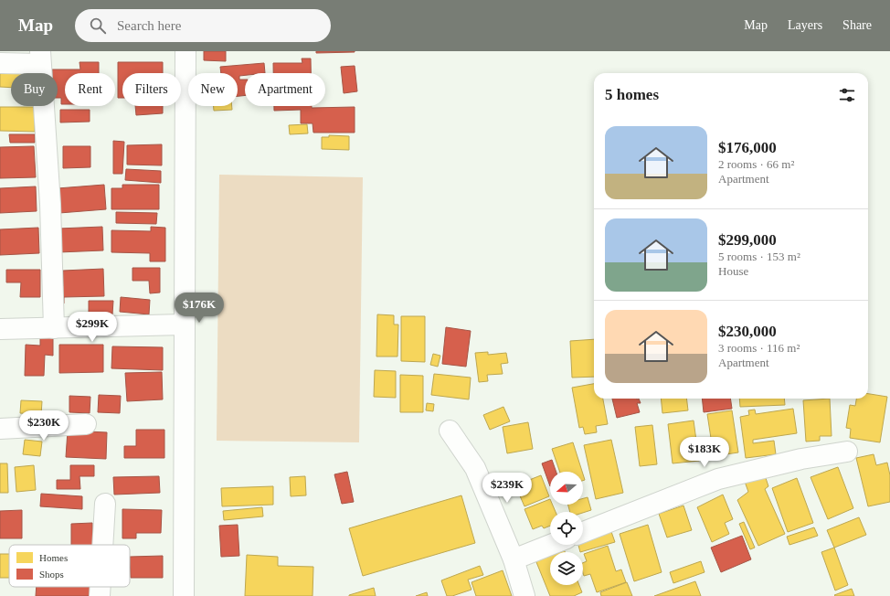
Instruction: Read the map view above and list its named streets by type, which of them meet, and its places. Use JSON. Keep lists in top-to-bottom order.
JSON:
{
  "legend": ["Homes", "Shops"],
  "north": "left",
  "page": {
    "header": "Map",
    "search": "Search here",
    "nav": ["Map", "Layers", "Share"],
    "chip": [
      "Buy",
      "Rent",
      "Filters",
      "New",
      "Apartment"
    ],
    "heading": "5 homes",
    "list": [
      {
        "name": "$176,000",
        "note": "2 rooms · 66 m² · Apartment"
      },
      {
        "name": "$299,000",
        "note": "5 rooms · 153 m² · House"
      },
      {
        "name": "$230,000",
        "note": "3 rooms · 116 m² · Apartment"
      }
    ],
    "price": [
      "$176K",
      "$299K",
      "$230K",
      "$183K",
      "$239K"
    ]
  }
}
